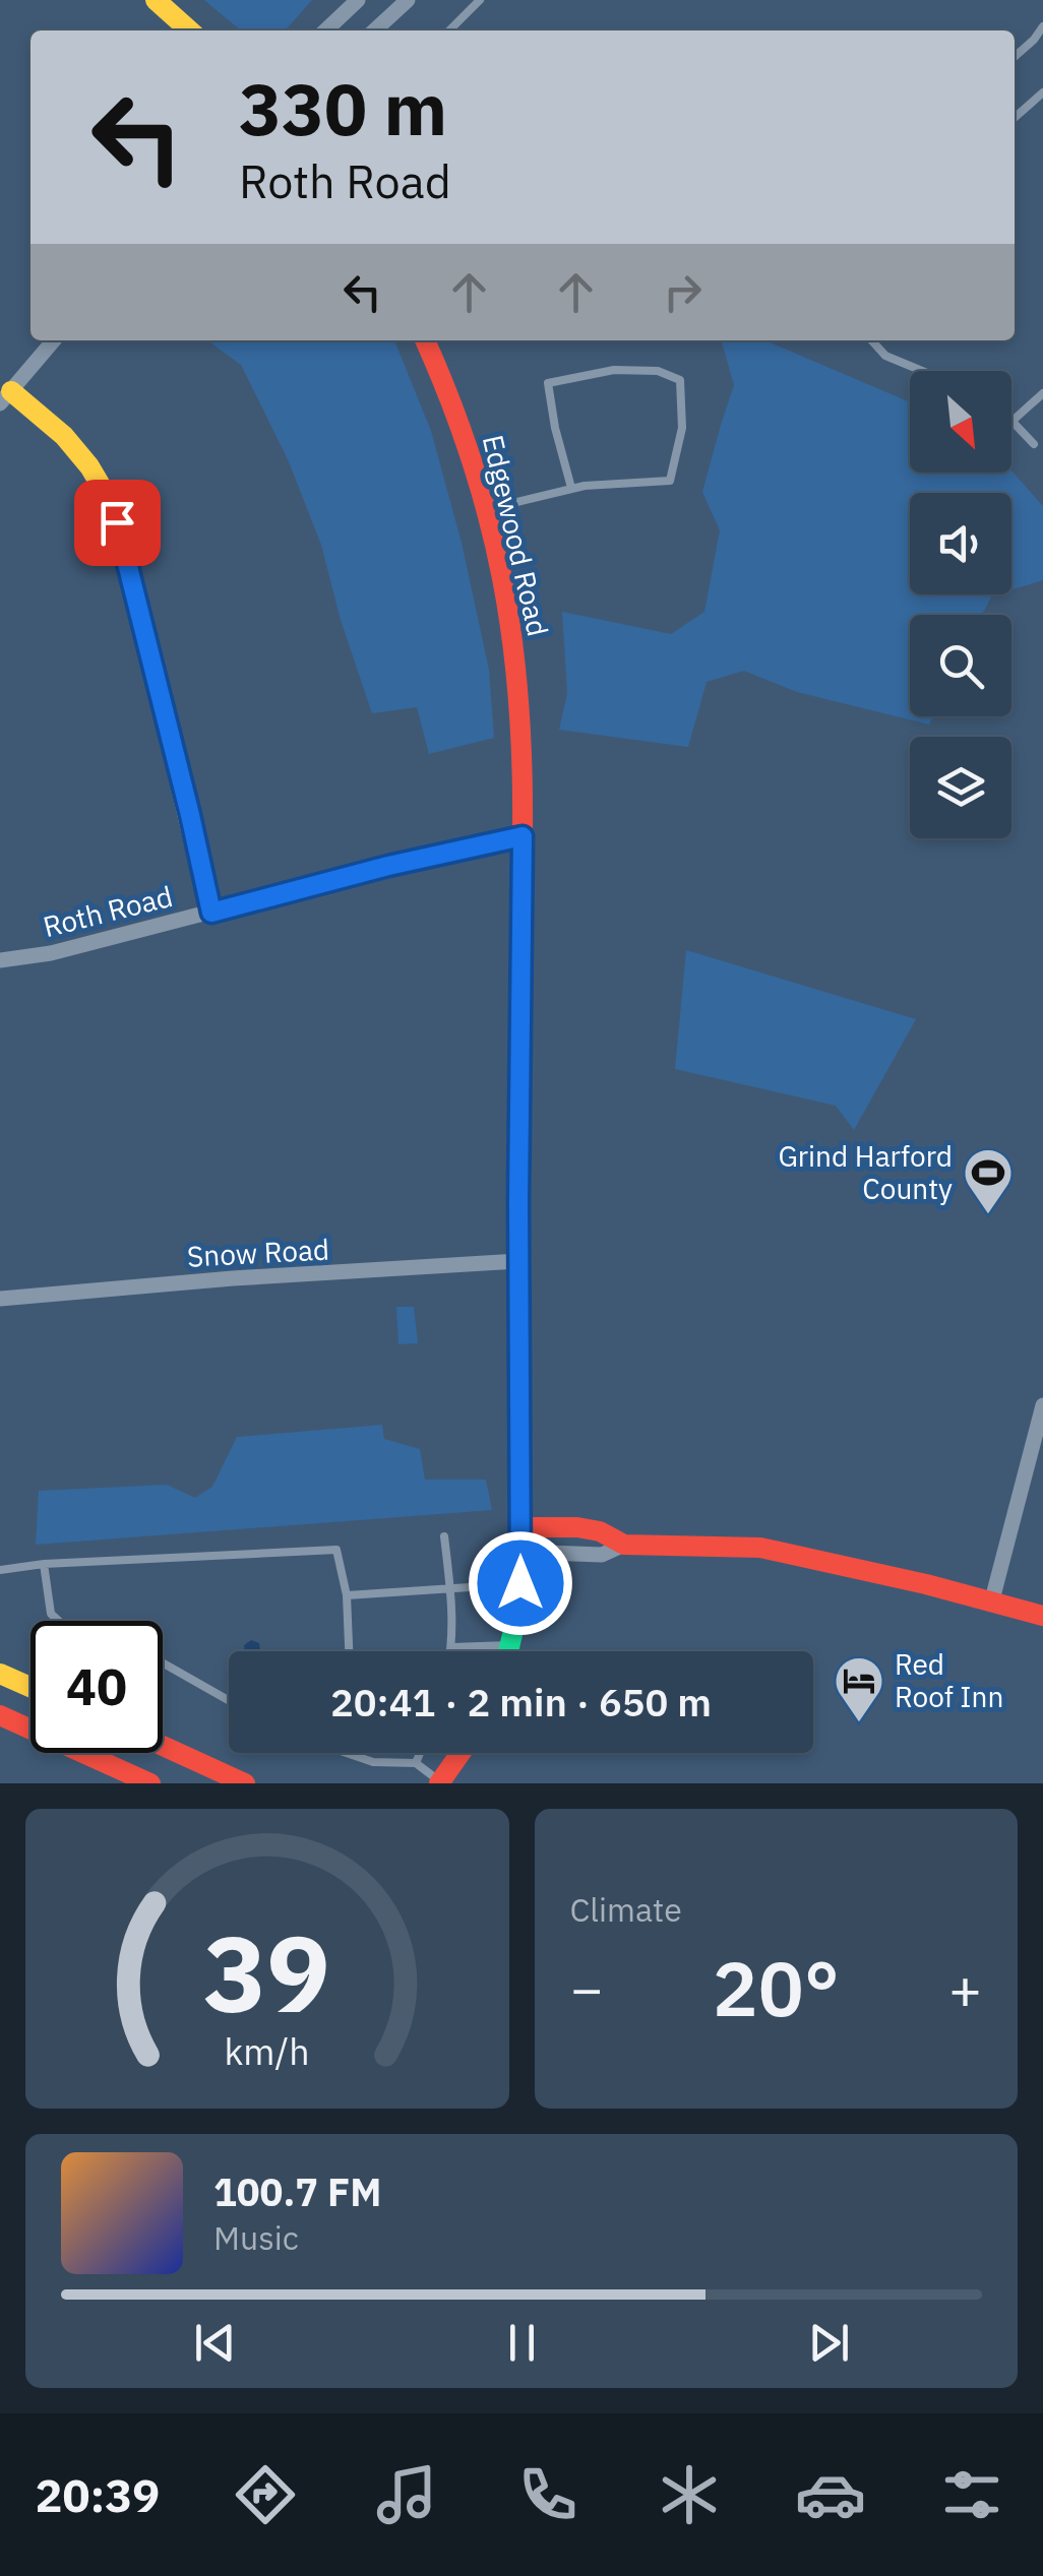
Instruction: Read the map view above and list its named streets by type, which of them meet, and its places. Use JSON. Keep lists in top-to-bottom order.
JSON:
{
  "streets": {
    "main road": ["Edgewood Road"],
    "street": ["Roth Road", "Snow Road"]
  },
  "crossings": [
    ["Edgewood Road", "Roth Road"],
    ["Edgewood Road", "Snow Road"]
  ],
  "places": {
    "sports": ["Grind Harford County"],
    "hotel": ["Red Roof Inn"]
  },
  "north": "bottom right",
  "page": {
    "turn": ["330 m", "Roth Road"],
    "limit": "40",
    "trip": "20:41 · 2 min · 650 m",
    "tile": "Climate",
    "heat": ["−", "20°", "+"],
    "song": ["100.7 FM", "Music"],
    "tabs": "20:39",
    "gauge": ["39", "km/h"]
  }
}
